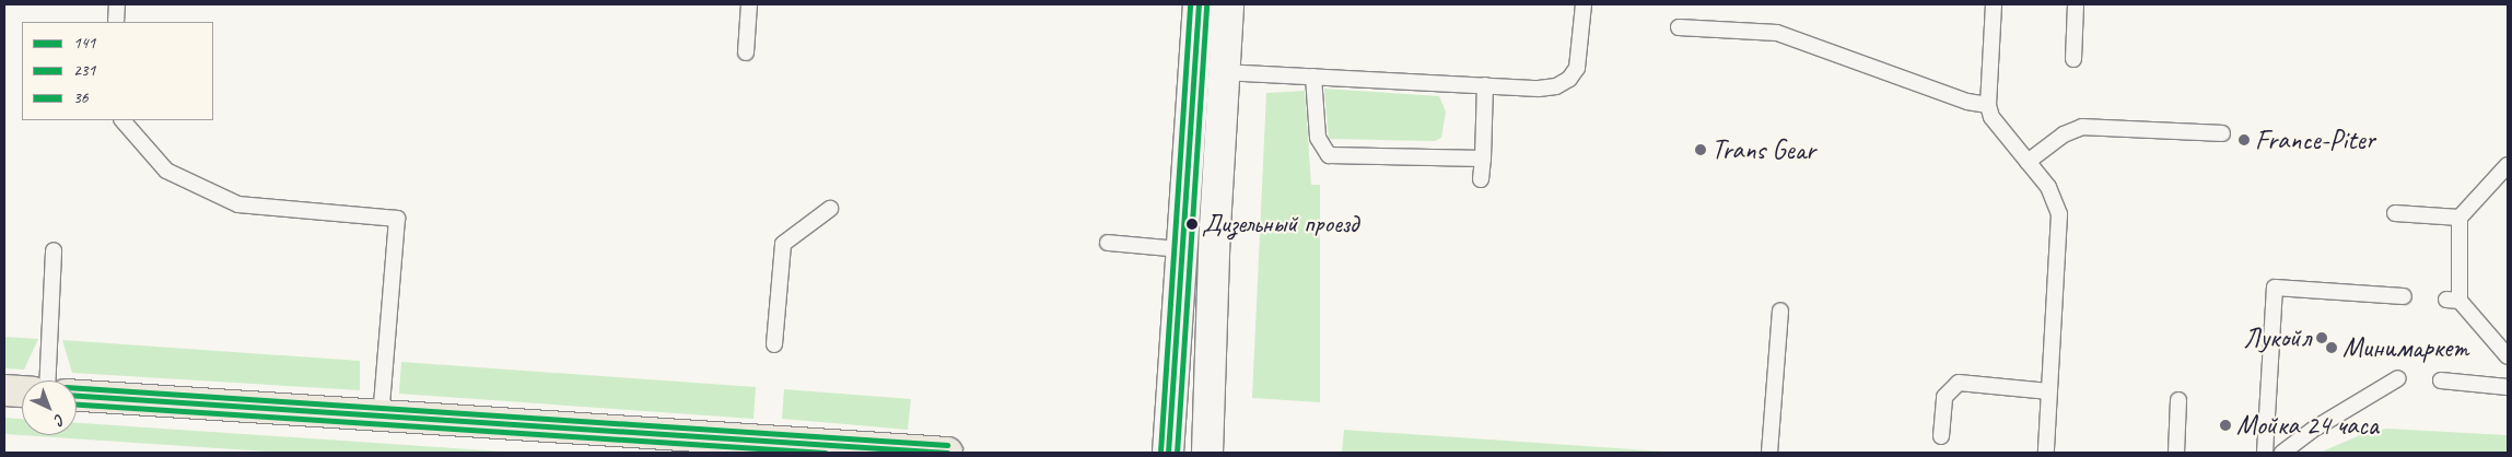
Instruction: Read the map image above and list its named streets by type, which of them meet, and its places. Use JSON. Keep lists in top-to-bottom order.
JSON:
{
  "places": [
    "France-Piter",
    "Trans Gear",
    "Дизельный проезд",
    "Лукойл",
    "Минимаркет",
    "Мойка 24 часа"
  ],
  "lines": ["transit line 141", "transit line 36", "transit line 231"],
  "legend": ["141", "231", "36"],
  "north": "bottom right"
}
